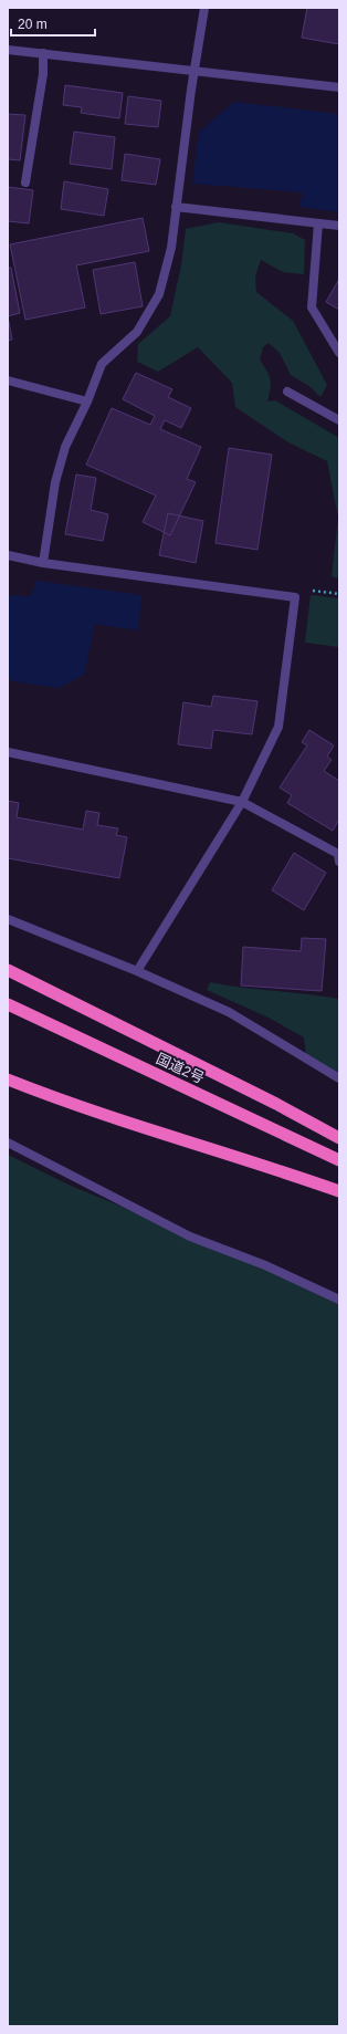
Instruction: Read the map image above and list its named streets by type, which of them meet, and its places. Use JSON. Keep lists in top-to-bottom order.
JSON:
{
  "streets": {
    "highway": ["国道2号"]
  },
  "scale_bar": "20 m"
}
